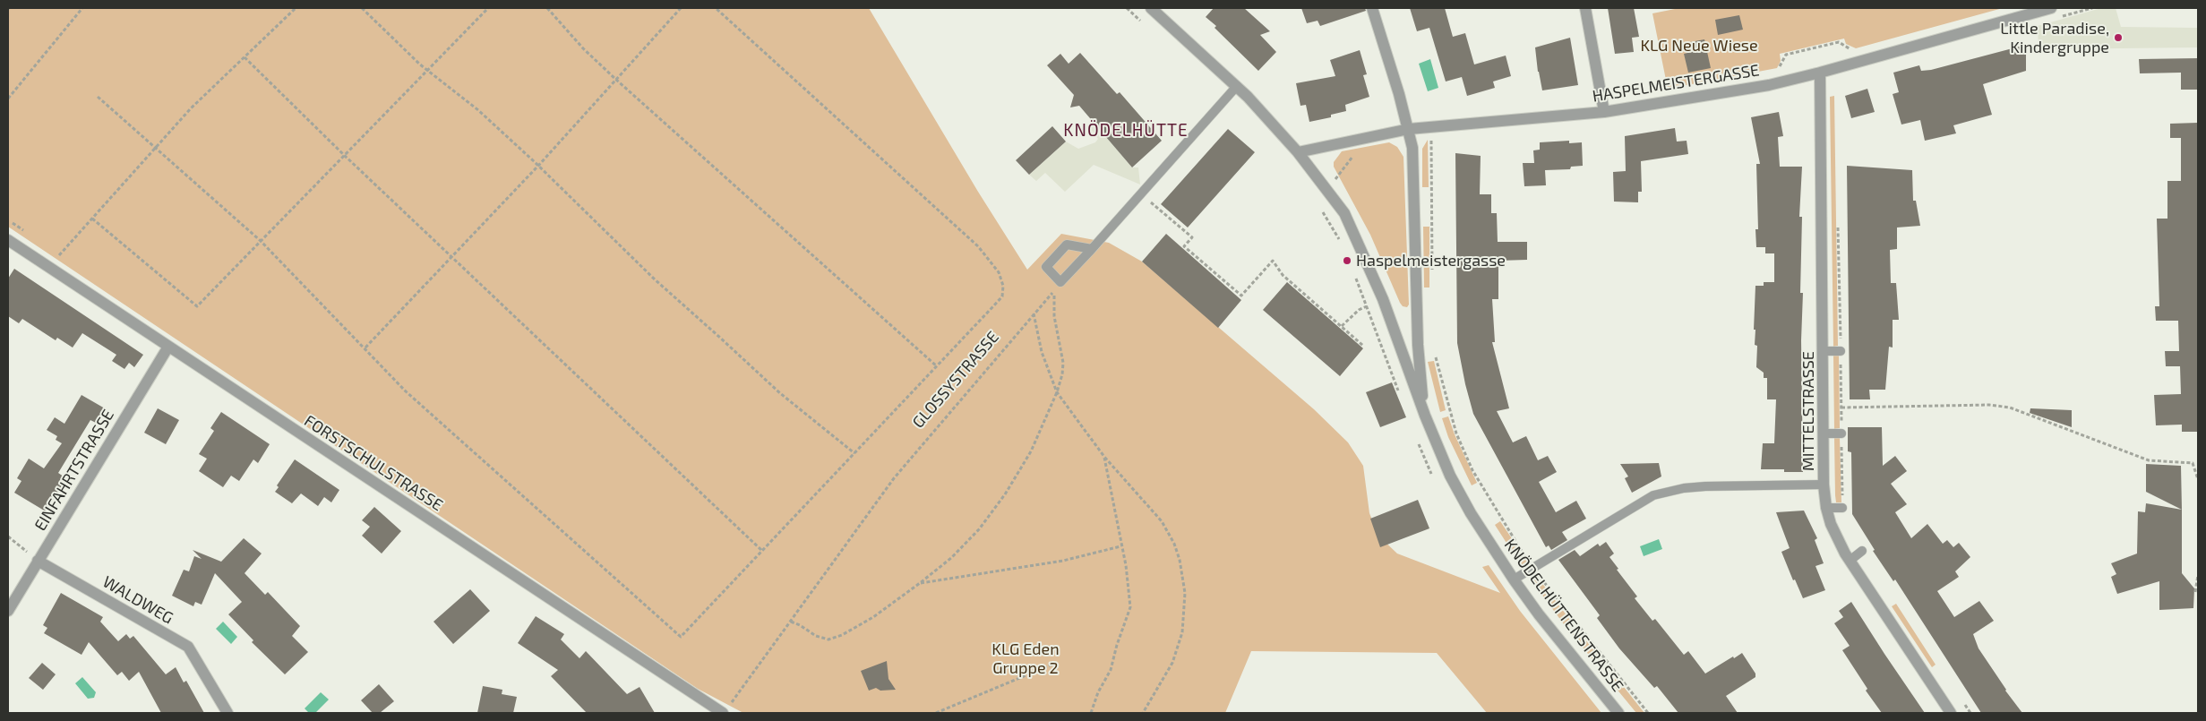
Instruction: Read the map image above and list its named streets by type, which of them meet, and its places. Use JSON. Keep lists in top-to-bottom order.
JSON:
{
  "streets": {
    "street": [
      "HASPELMEISTERGASSE",
      "MITTELSTRASSE",
      "FORSTSCHULSTRASSE",
      "EINFAHRTSTRASSE",
      "WALDWEG",
      "KNÖDELHÜTTENSTRASSE"
    ],
    "path": ["GLOSSYSTRASSE"]
  },
  "crossings": [
    ["HASPELMEISTERGASSE", "MITTELSTRASSE"],
    ["HASPELMEISTERGASSE", "KNÖDELHÜTTENSTRASSE"],
    ["GLOSSYSTRASSE", "FORSTSCHULSTRASSE"],
    ["FORSTSCHULSTRASSE", "EINFAHRTSTRASSE"],
    ["EINFAHRTSTRASSE", "WALDWEG"]
  ],
  "districts": ["KNÖDELHÜTTE"],
  "parks": ["KLG Neue Wiese", "KLG Eden Gruppe 2"],
  "places": ["Little Paradise, Kindergruppe", "Haspelmeistergasse"]
}
